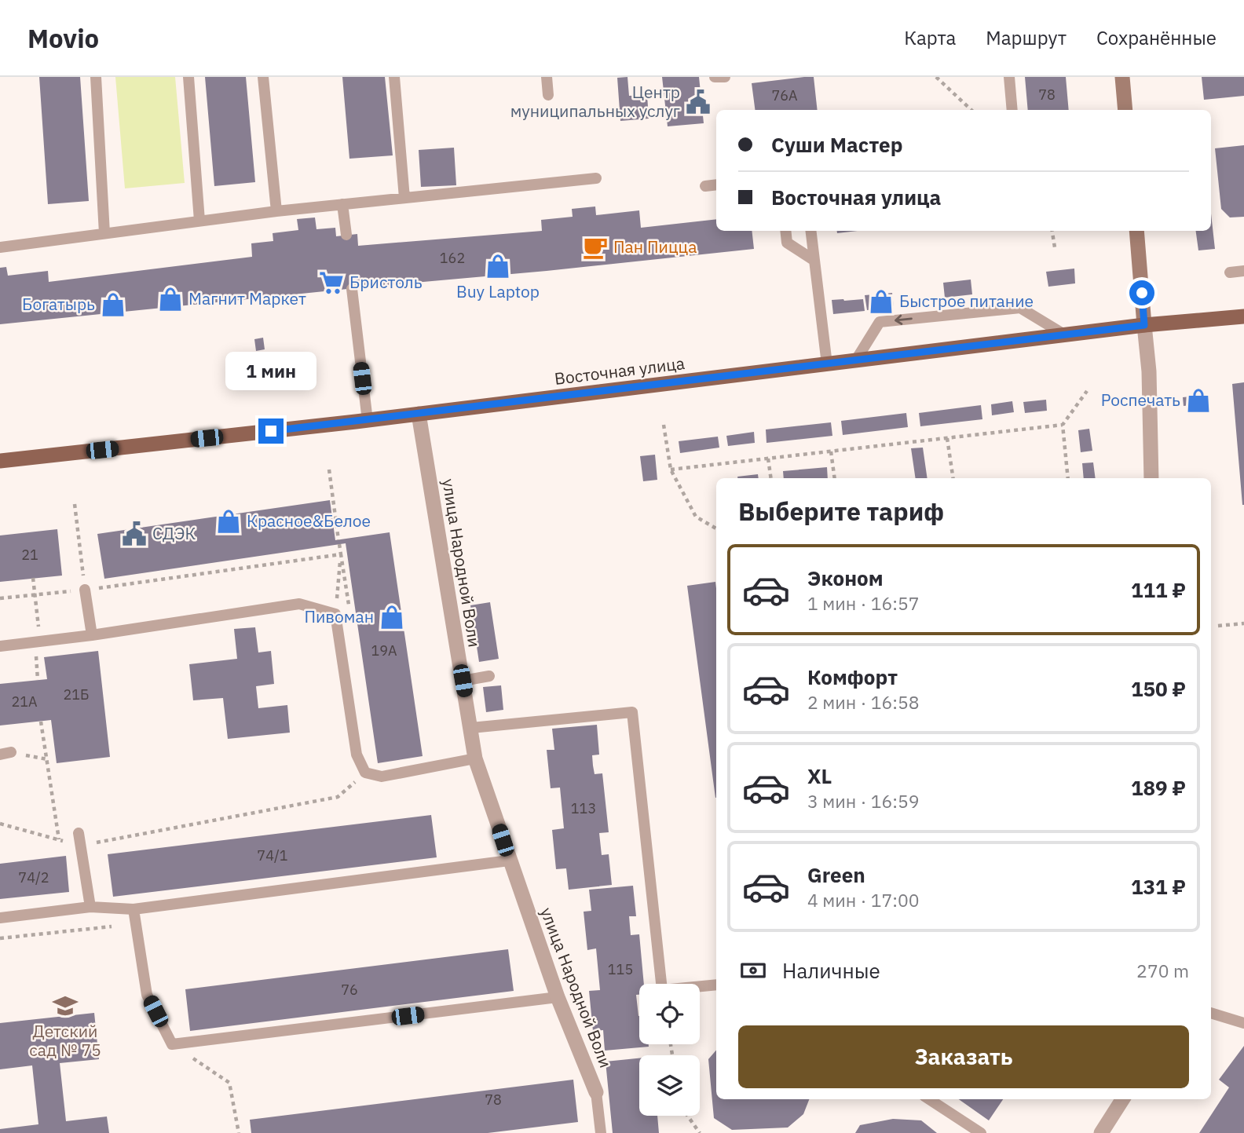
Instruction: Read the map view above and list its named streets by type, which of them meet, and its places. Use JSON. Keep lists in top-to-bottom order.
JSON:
{
  "streets": {
    "main road": ["Восточная улица"],
    "street": ["улица Народной Воли"]
  },
  "crossings": [
    ["Восточная улица", "улица Народной Воли"]
  ],
  "places": {
    "public building": ["Центр муниципальных услуг", "СДЭК"],
    "cafe": ["Пан Пицца"],
    "shop": [
      "Buy Laptop",
      "Магнит Маркет",
      "Быстрое питание",
      "Богатырь",
      "Роспечать",
      "Красное&Белое",
      "Пивоман"
    ],
    "supermarket": ["Бристоль"],
    "school or university": ["Детский сад № 75"]
  },
  "house_numbers": [
    "78",
    "76А",
    "162",
    "21",
    "19А",
    "21Б",
    "21А",
    "113",
    "74/1",
    "74/2",
    "115",
    "76",
    "78"
  ],
  "page": {
    "header": "Movio",
    "nav": ["Карта", "Маршрут", "Сохранённые"],
    "banner": ["Суши Мастер", "Восточная улица"],
    "bubble": "1 мин",
    "heading": "Выберите тариф",
    "list": [
      {
        "name": "Эконом",
        "note": "1 мин · 16:57",
        "value": "111 ₽"
      },
      {
        "name": "Комфорт",
        "note": "2 мин · 16:58",
        "value": "150 ₽"
      },
      {
        "name": "XL",
        "note": "3 мин · 16:59",
        "value": "189 ₽"
      },
      {
        "name": "Green",
        "note": "4 мин · 17:00",
        "value": "131 ₽"
      }
    ],
    "pay": ["Наличные", "270 m"],
    "buttons": "Заказать"
  }
}
